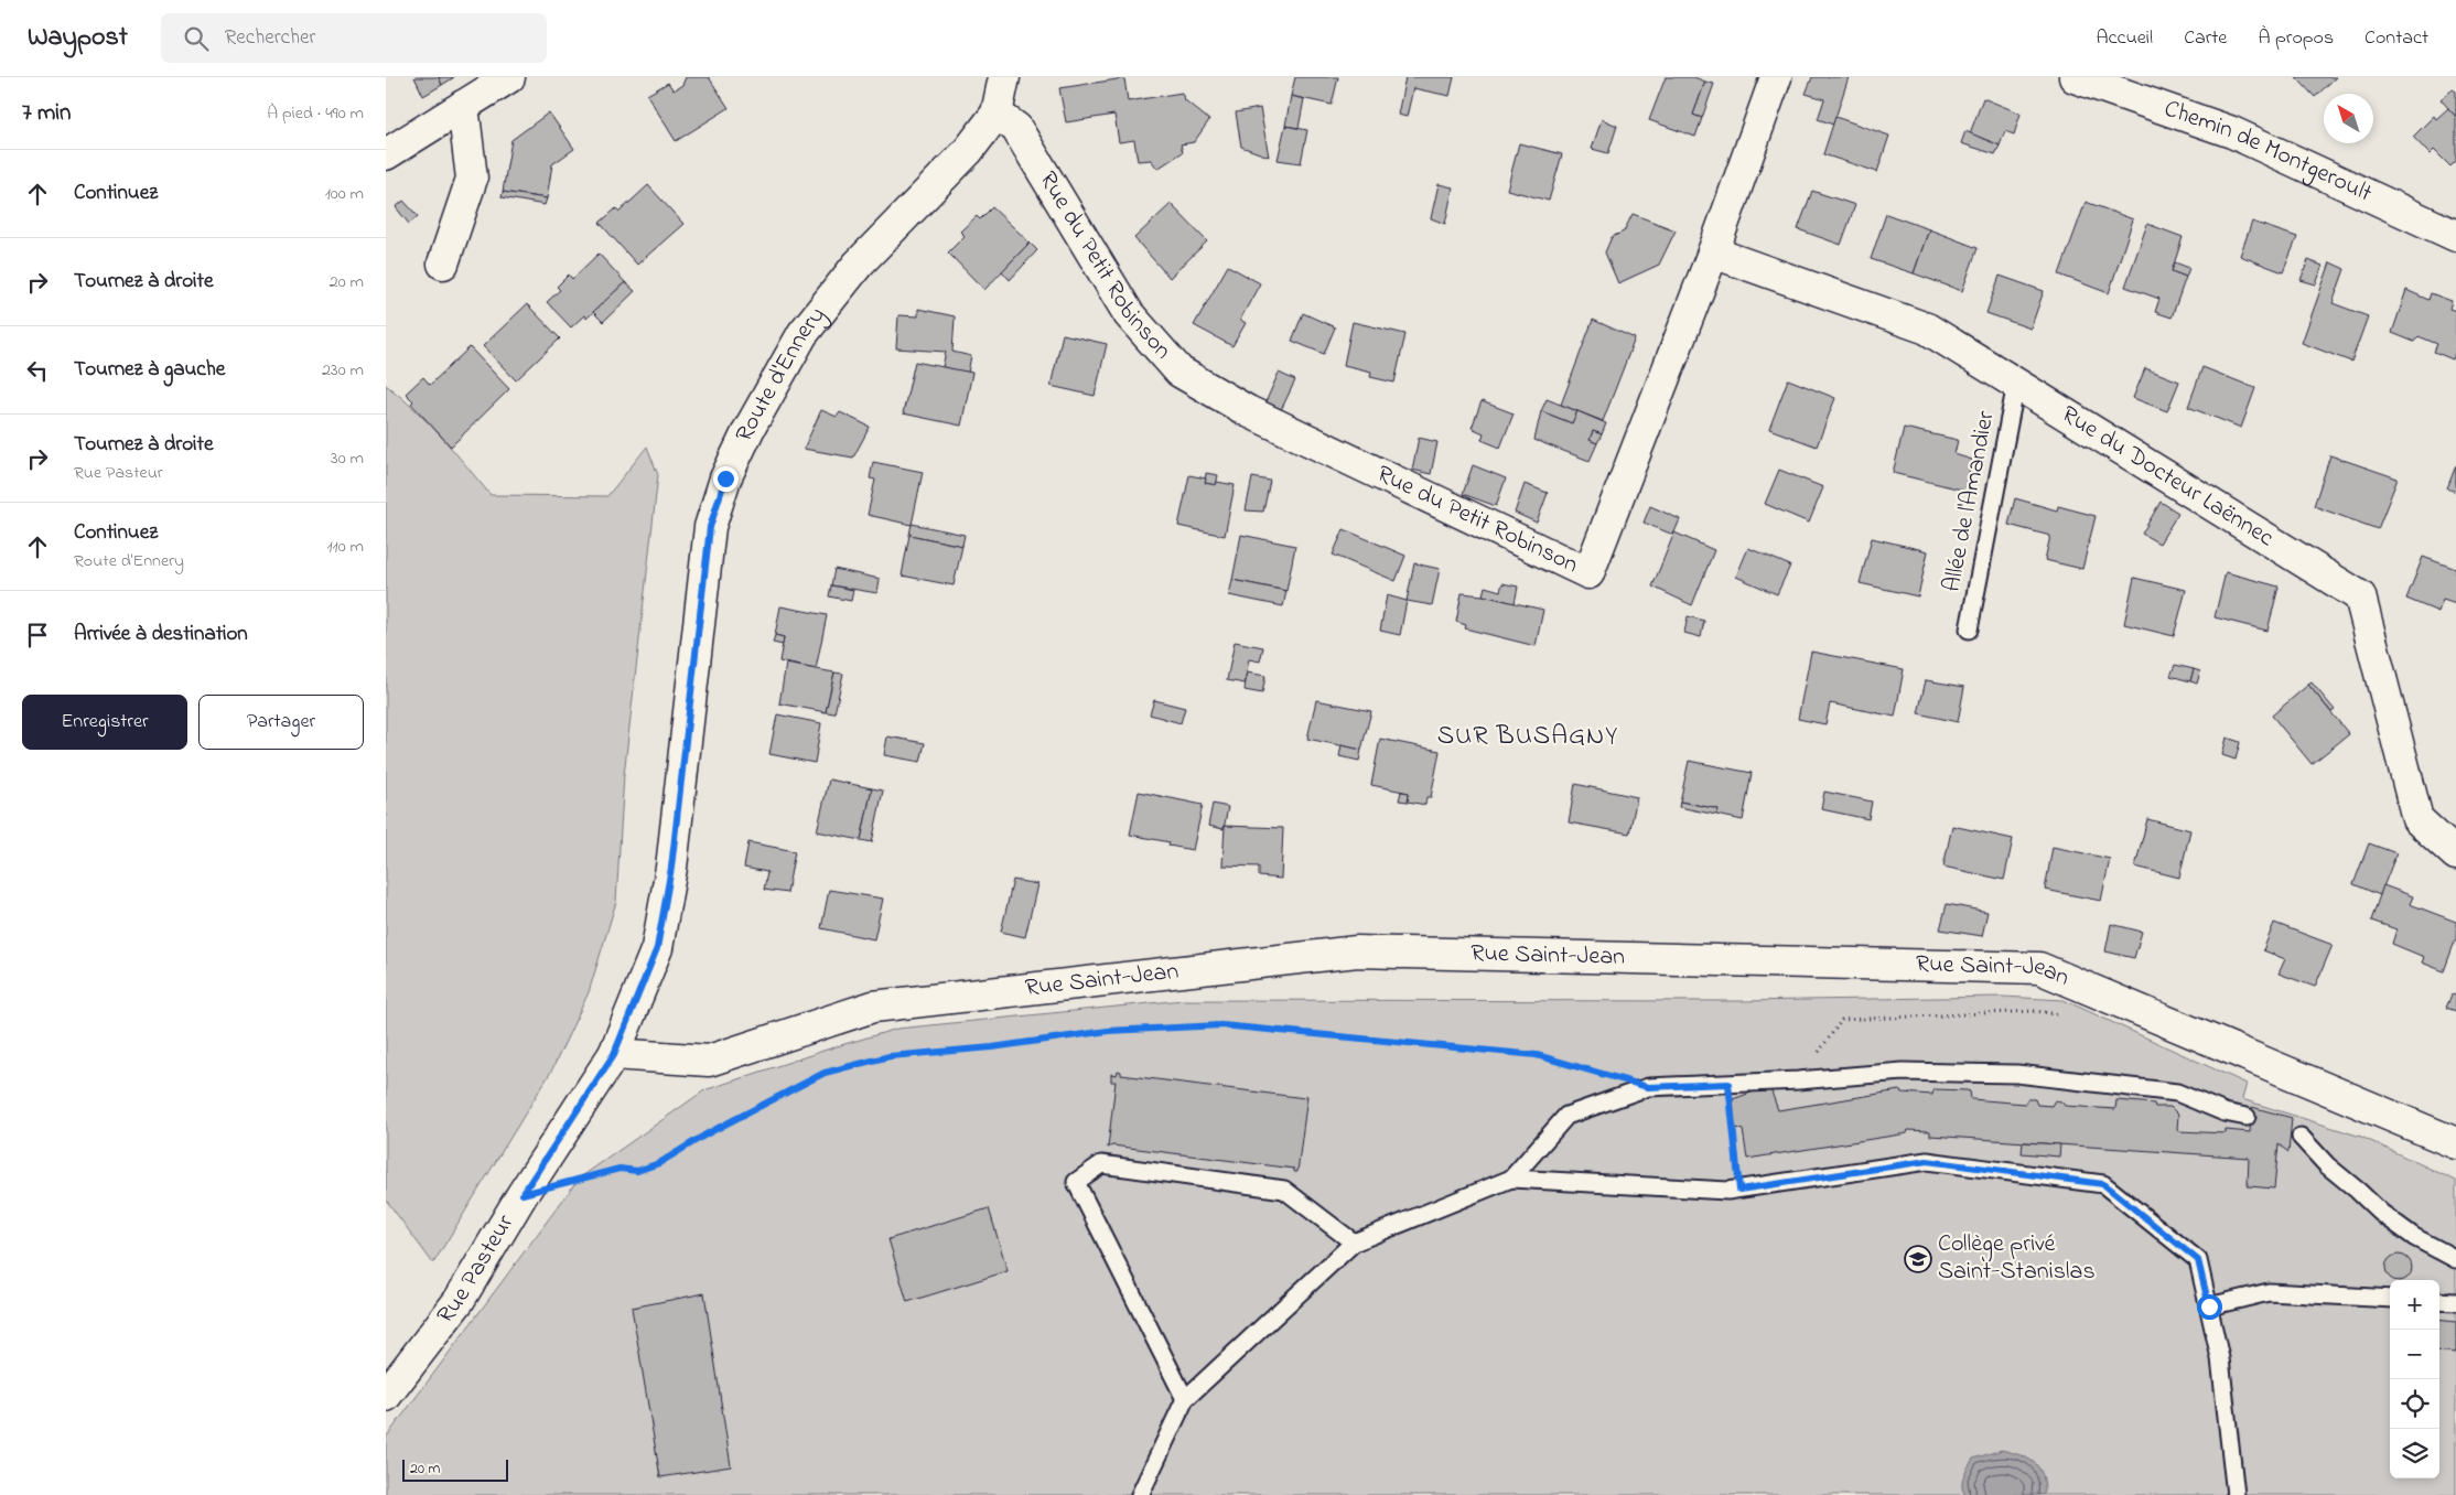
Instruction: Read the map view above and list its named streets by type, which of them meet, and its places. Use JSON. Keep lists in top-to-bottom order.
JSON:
{
  "streets": {
    "street": [
      "Chemin de Montgeroult",
      "Rue du Petit Robinson",
      "Route d'Ennery",
      "Rue du Docteur Laënnec",
      "Rue Saint-Jean",
      "Rue Pasteur"
    ],
    "lane": ["Allée de l'Amandier"]
  },
  "crossings": [
    ["Rue du Petit Robinson", "Route d'Ennery"],
    ["Rue du Petit Robinson", "Rue du Docteur Laënnec"],
    ["Route d'Ennery", "Rue Saint-Jean"],
    ["Route d'Ennery", "Rue Pasteur"],
    ["Rue du Docteur Laënnec", "Allée de l'Amandier"],
    ["Rue Saint-Jean", "Rue Pasteur"]
  ],
  "districts": ["SUR BUSAGNY"],
  "places": {
    "school or university": ["Collège privé Saint-Stanislas"]
  },
  "scale_bar": "20 m",
  "north": "top left",
  "page": {
    "header": "Waypost",
    "search": "Rechercher",
    "nav": [
      "Accueil",
      "Carte",
      "À propos",
      "Contact"
    ],
    "heading": ["7 min", "À pied · 490 m"],
    "list": [
      ["Continuez", "100 m"],
      ["Tournez à droite", "20 m"],
      ["Tournez à gauche", "230 m"],
      ["Tournez à droite", "Rue Pasteur", "30 m"],
      ["Continuez", "Route d'Ennery", "110 m"],
      "Arrivée à destination"
    ],
    "buttons": ["Enregistrer", "Partager"],
    "map_buttons": ["+", "−"],
    "scale": "20 m"
  }
}
